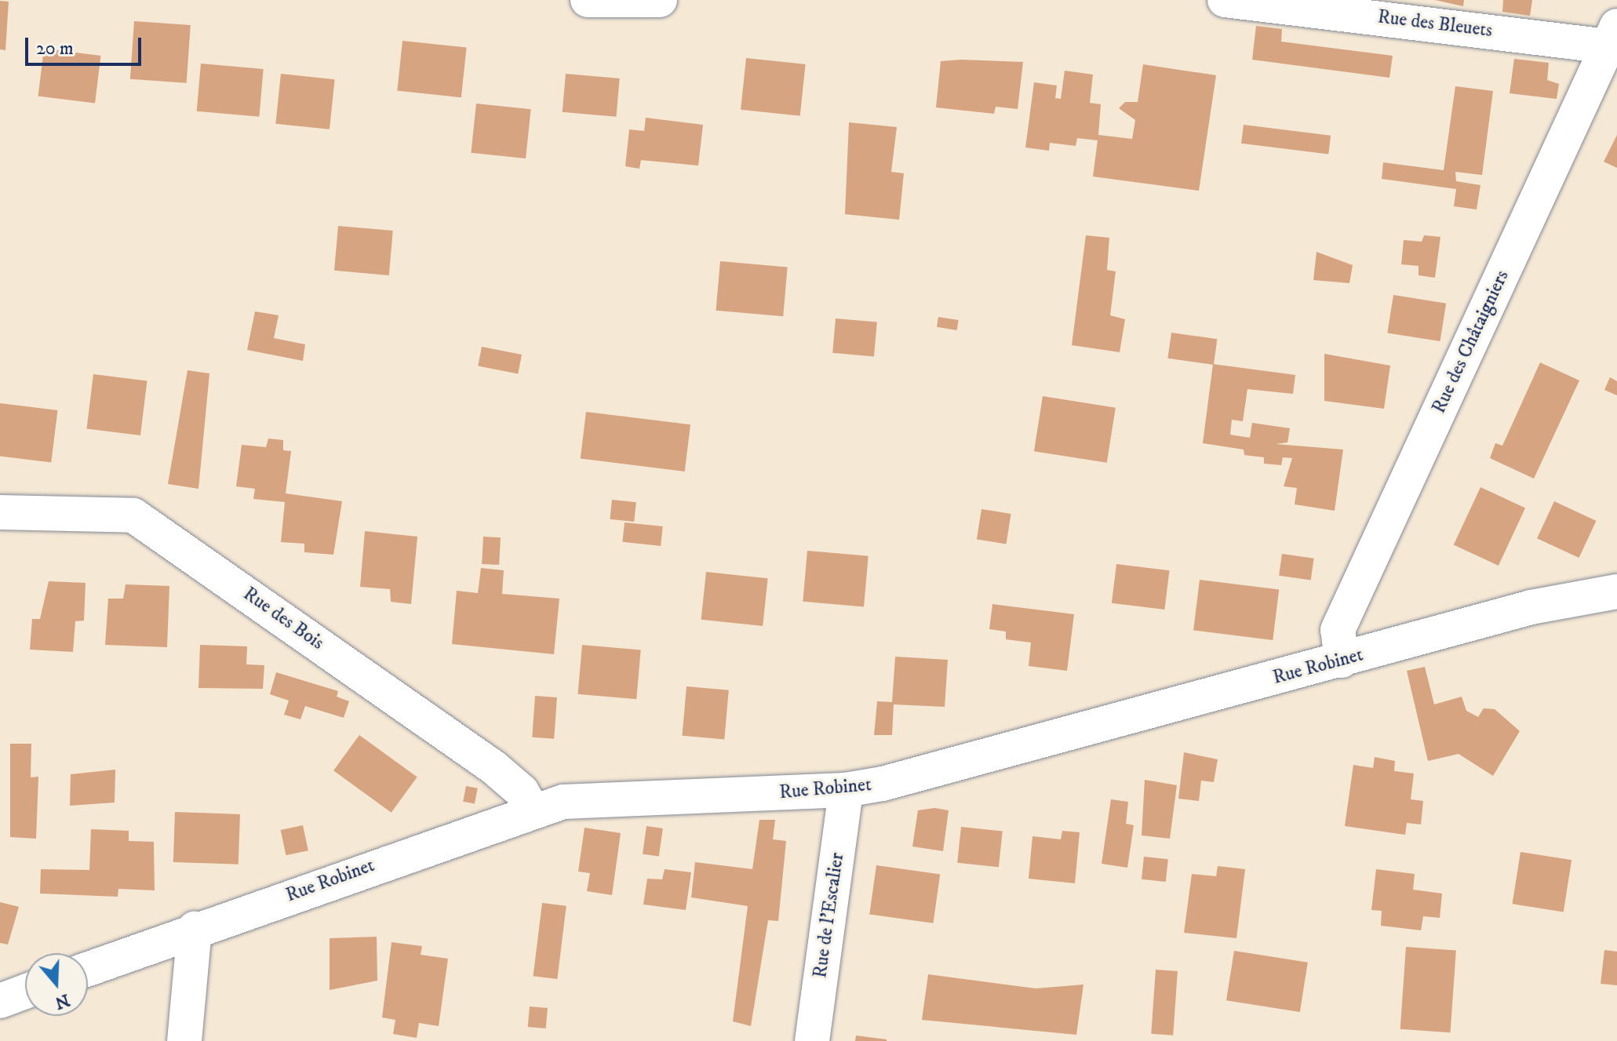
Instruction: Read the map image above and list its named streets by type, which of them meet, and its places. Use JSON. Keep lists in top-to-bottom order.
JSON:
{
  "streets": {
    "street": [
      "Rue des Bleuets",
      "Rue des Châtaigniers",
      "Rue des Bois",
      "Rue Robinet",
      "Rue de l'Escalier"
    ]
  },
  "crossings": [
    ["Rue des Bleuets", "Rue des Châtaigniers"],
    ["Rue des Châtaigniers", "Rue Robinet"],
    ["Rue des Bois", "Rue Robinet"],
    ["Rue Robinet", "Rue de l'Escalier"]
  ],
  "scale_bar": "20 m",
  "north": "bottom"
}
